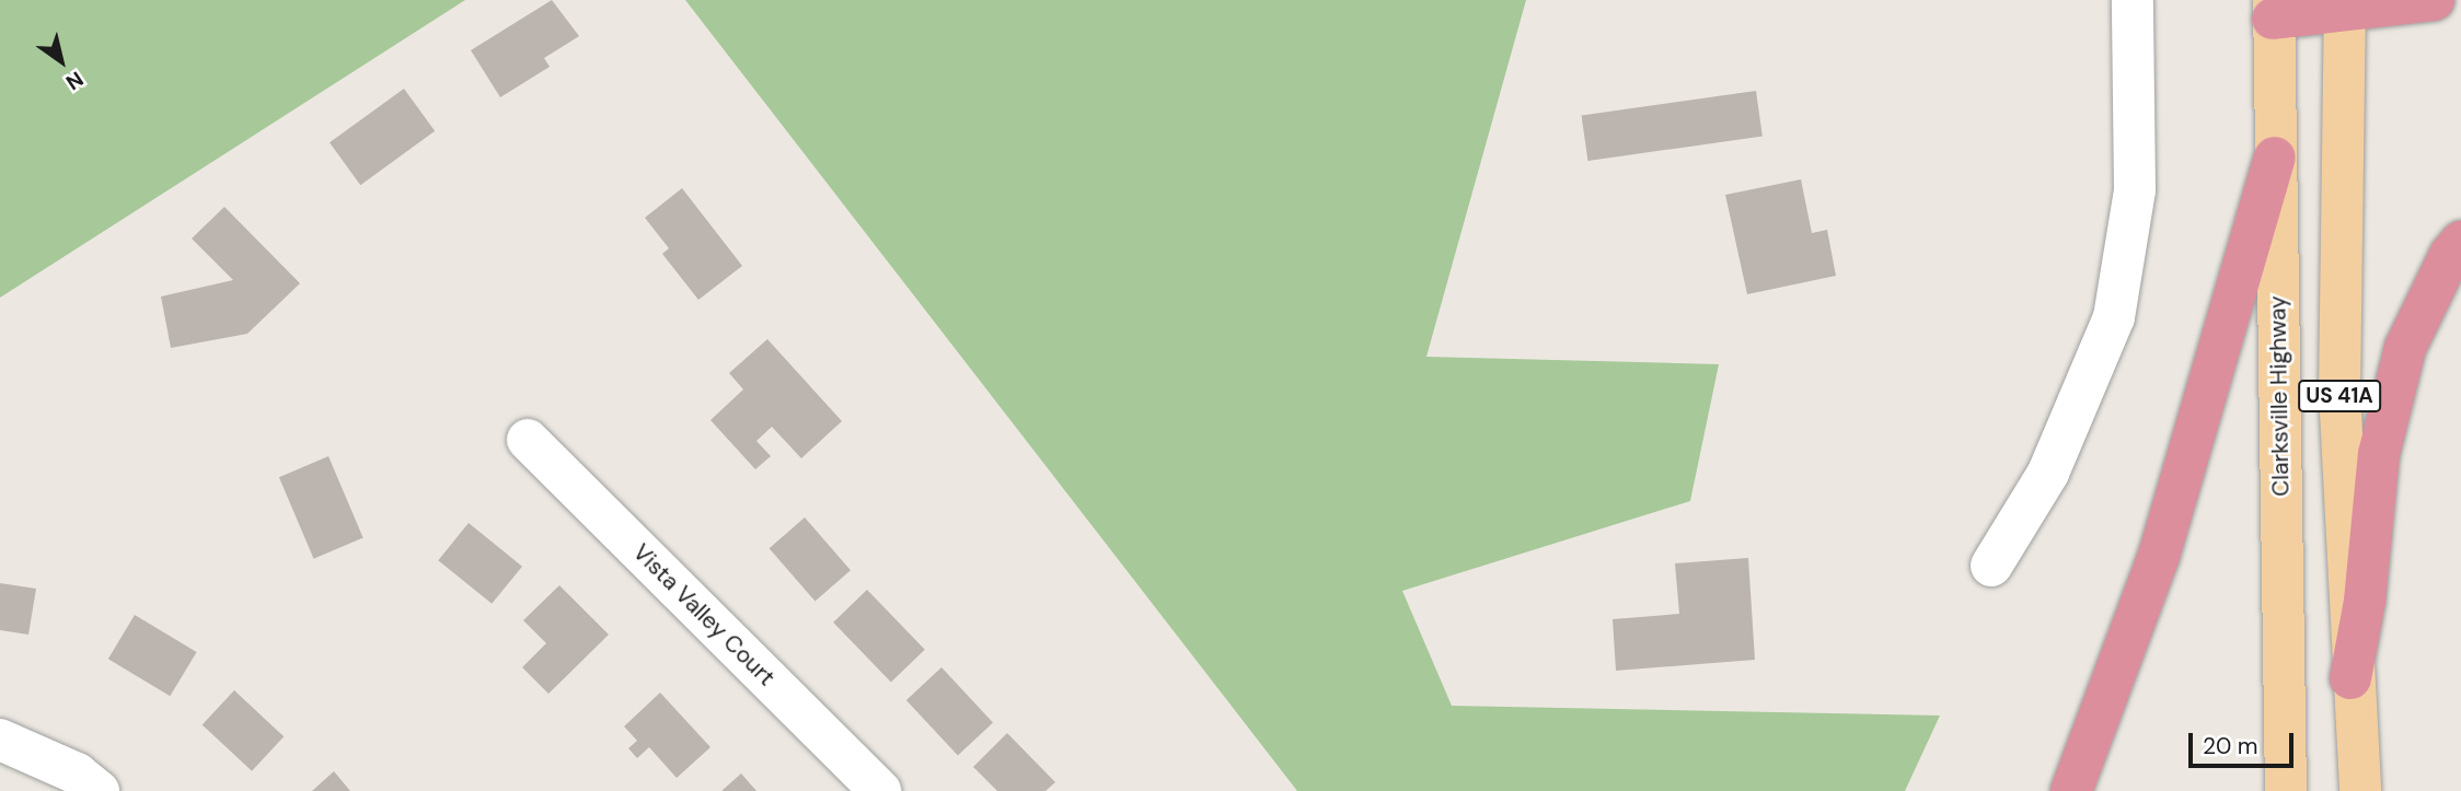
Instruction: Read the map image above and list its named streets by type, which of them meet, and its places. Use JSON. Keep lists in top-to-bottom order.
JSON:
{
  "streets": {
    "main road": ["Clarksville Highway", "US 41A"],
    "street": ["Vista Valley Court"]
  },
  "scale_bar": "20 m",
  "north": "bottom right"
}
